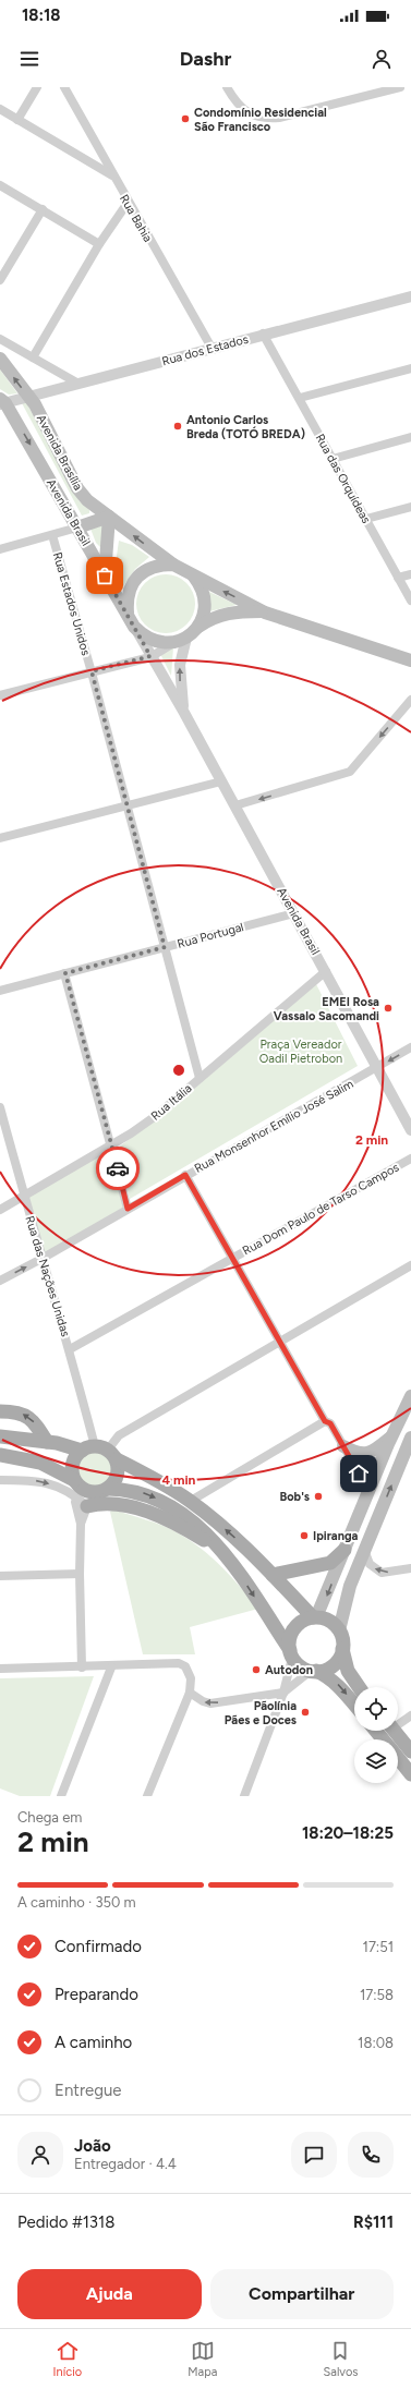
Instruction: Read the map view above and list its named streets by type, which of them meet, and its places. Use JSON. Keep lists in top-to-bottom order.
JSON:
{
  "streets": {
    "main road": ["Avenida Brasília", "Avenida Brasil"],
    "street": [
      "Rua Bahia",
      "Rua dos Estados",
      "Rua das Orquídeas",
      "Rua Estados Unidos",
      "Rua Portugal",
      "Rua Itália",
      "Rua Monsenhor Emílio José Salim",
      "Rua Dom Paulo de Tarso Campos",
      "Rua das Nações Unidas"
    ]
  },
  "crossings": [
    ["Rua Bahia", "Rua dos Estados"],
    ["Rua dos Estados", "Avenida Brasília"],
    ["Rua dos Estados", "Rua das Orquídeas"],
    ["Rua dos Estados", "Avenida Brasil"],
    ["Avenida Brasília", "Avenida Brasil"],
    ["Avenida Brasil", "Rua Portugal"],
    ["Avenida Brasil", "Rua Itália"],
    ["Avenida Brasil", "Rua Monsenhor Emílio José Salim"],
    ["Rua Estados Unidos", "Rua Portugal"],
    ["Rua Estados Unidos", "Rua Itália"],
    ["Rua Itália", "Rua das Nações Unidas"],
    ["Rua Monsenhor Emílio José Salim", "Rua das Nações Unidas"],
    ["Rua Dom Paulo de Tarso Campos", "Rua das Nações Unidas"]
  ],
  "one_way": ["Avenida Brasília"],
  "parks": ["Praça Vereador Oadil Pietrobon"],
  "places": [
    "Condomínio Residencial São Francisco",
    "Antonio Carlos Breda (TOTÓ BREDA)",
    "EMEI Rosa Vassalo Sacomandi",
    "Bob's",
    "Ipiranga",
    "Autodon",
    "Pãolínia Pães e Doces"
  ],
  "page": {
    "status": "18:18",
    "header": "Dashr",
    "heading": ["2 min", "Chega em", "18:20–18:25"],
    "panel": [
      "João",
      "Entregador · 4.4",
      "Pedido #1318",
      "R$111"
    ],
    "bar": "A caminho · 350 m",
    "list": [
      ["Confirmado", "17:51"],
      ["Preparando", "17:58"],
      ["A caminho", "18:08"],
      "Entregue"
    ],
    "buttons": ["Ajuda", "Compartilhar"],
    "tabs": ["Início", "Mapa", "Salvos"]
  },
  "rings": ["2 min", "4 min"]
}
